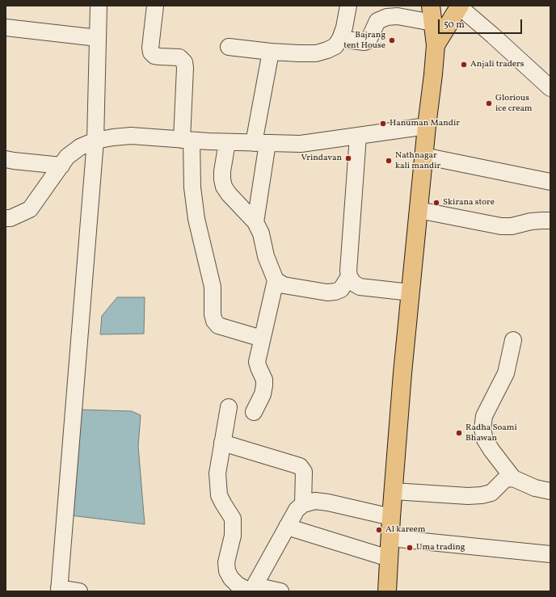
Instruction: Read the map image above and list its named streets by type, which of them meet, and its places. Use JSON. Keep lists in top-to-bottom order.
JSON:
{
  "places": [
    "Bajrang tent House",
    "Anjali traders",
    "Glorious ice cream",
    "Hanuman Mandir",
    "Vrindavan",
    "Nathnagar kali mandir",
    "Skirana store",
    "Radha Soami Bhawan",
    "Al kareem",
    "Uma trading"
  ],
  "scale_bar": "50 m"
}
